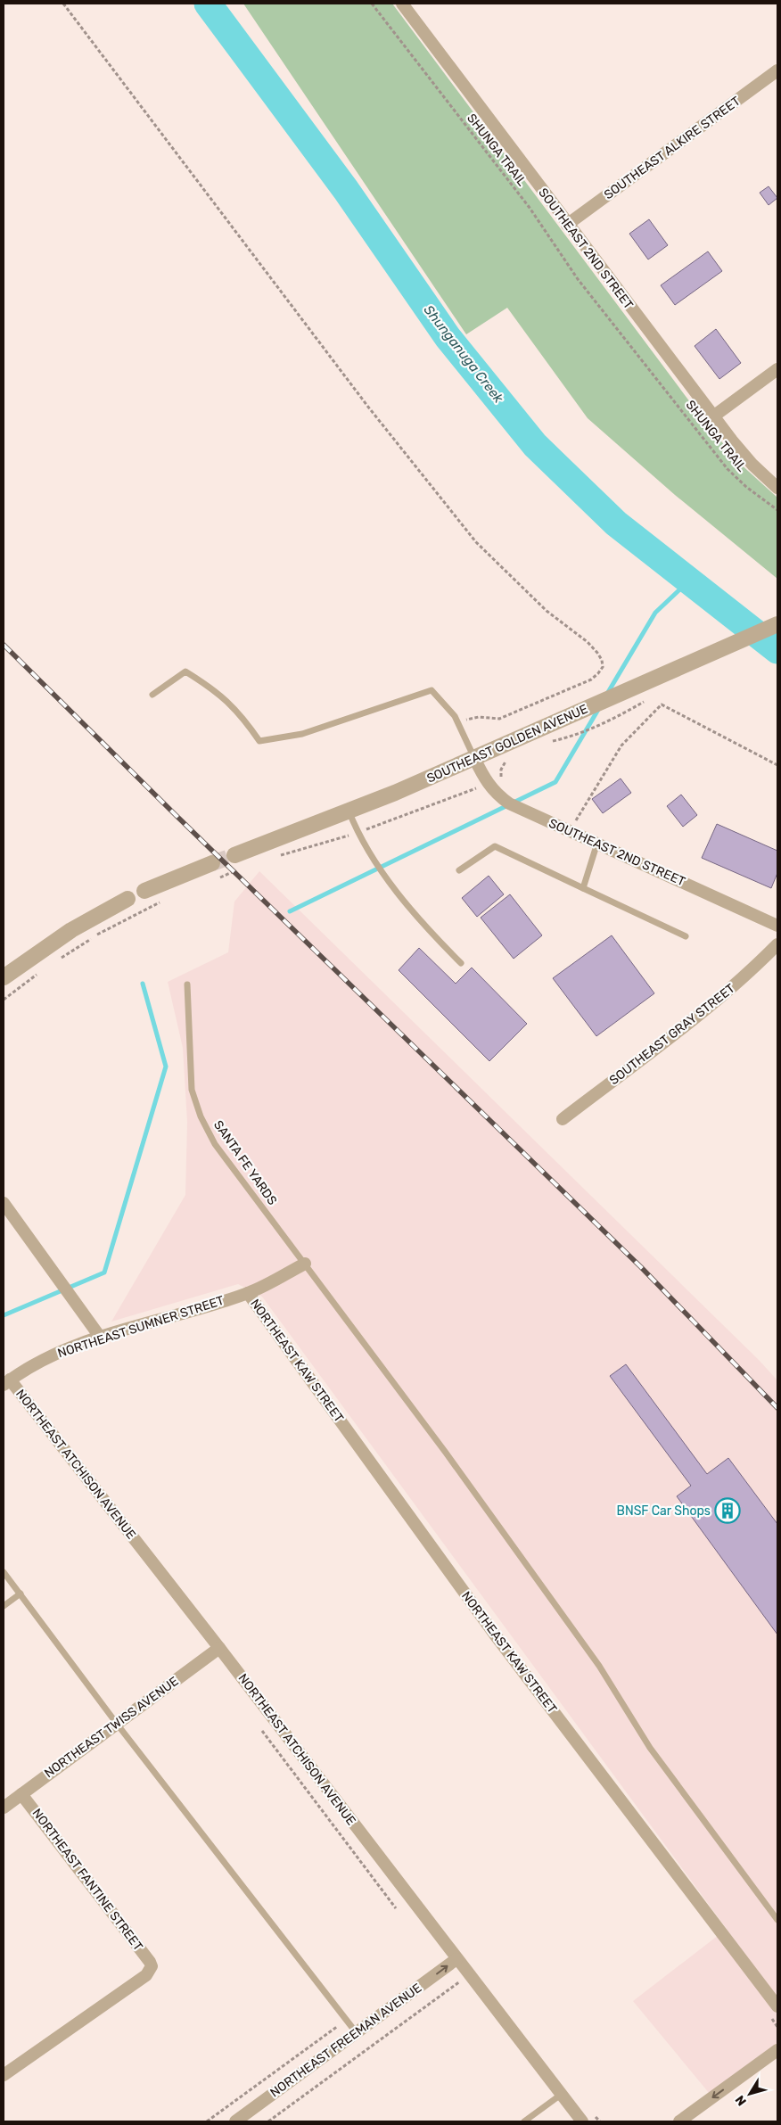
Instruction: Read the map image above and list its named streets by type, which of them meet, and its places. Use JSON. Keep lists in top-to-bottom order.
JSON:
{
  "streets": {
    "street": [
      "SOUTHEAST ALKIRE STREET",
      "SOUTHEAST 2ND STREET",
      "SOUTHEAST GOLDEN AVENUE",
      "SOUTHEAST GRAY STREET",
      "NORTHEAST SUMNER STREET",
      "NORTHEAST KAW STREET",
      "NORTHEAST ATCHISON AVENUE",
      "NORTHEAST TWISS AVENUE",
      "NORTHEAST FANTINE STREET",
      "NORTHEAST FREEMAN AVENUE"
    ],
    "lane": ["SANTA FE YARDS"],
    "path": ["SHUNGA TRAIL"]
  },
  "crossings": [
    ["SOUTHEAST ALKIRE STREET", "SOUTHEAST 2ND STREET"],
    ["SOUTHEAST 2ND STREET", "SOUTHEAST GOLDEN AVENUE"],
    ["SANTA FE YARDS", "NORTHEAST SUMNER STREET"],
    ["NORTHEAST SUMNER STREET", "NORTHEAST KAW STREET"],
    ["NORTHEAST SUMNER STREET", "NORTHEAST ATCHISON AVENUE"],
    ["NORTHEAST ATCHISON AVENUE", "NORTHEAST TWISS AVENUE"],
    ["NORTHEAST ATCHISON AVENUE", "NORTHEAST FREEMAN AVENUE"],
    ["NORTHEAST TWISS AVENUE", "NORTHEAST FANTINE STREET"]
  ],
  "one_way": ["NORTHEAST FREEMAN AVENUE"],
  "water": ["Shunganuga Creek"],
  "places": {
    "building": ["BNSF Car Shops"]
  },
  "north": "bottom left"
}
